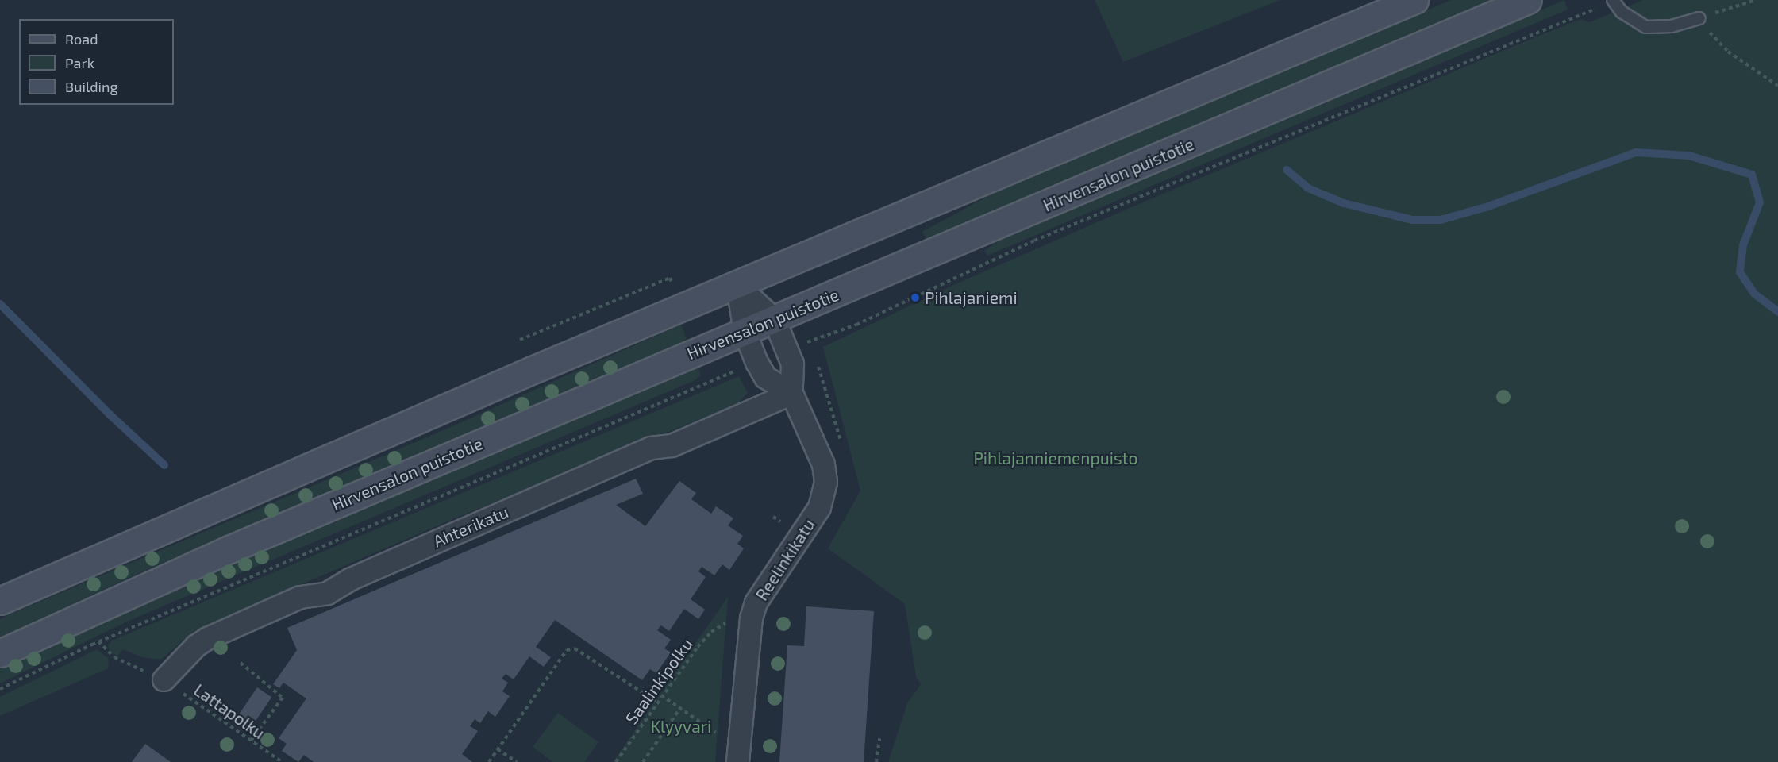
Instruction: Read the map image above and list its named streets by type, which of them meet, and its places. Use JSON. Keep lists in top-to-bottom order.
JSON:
{
  "streets": {
    "main road": ["Hirvensalon puistotie"],
    "street": ["Ahterikatu", "Reelinkikatu"],
    "path": ["Saalinkipolku", "Lattapolku"]
  },
  "crossings": [
    ["Hirvensalon puistotie", "Reelinkikatu"],
    ["Ahterikatu", "Reelinkikatu"],
    ["Ahterikatu", "Lattapolku"]
  ],
  "parks": ["Pihlajanniemenpuisto", "Klyyvari"],
  "places": ["Pihlajaniemi"],
  "legend": ["Road", "Park", "Building"]
}
